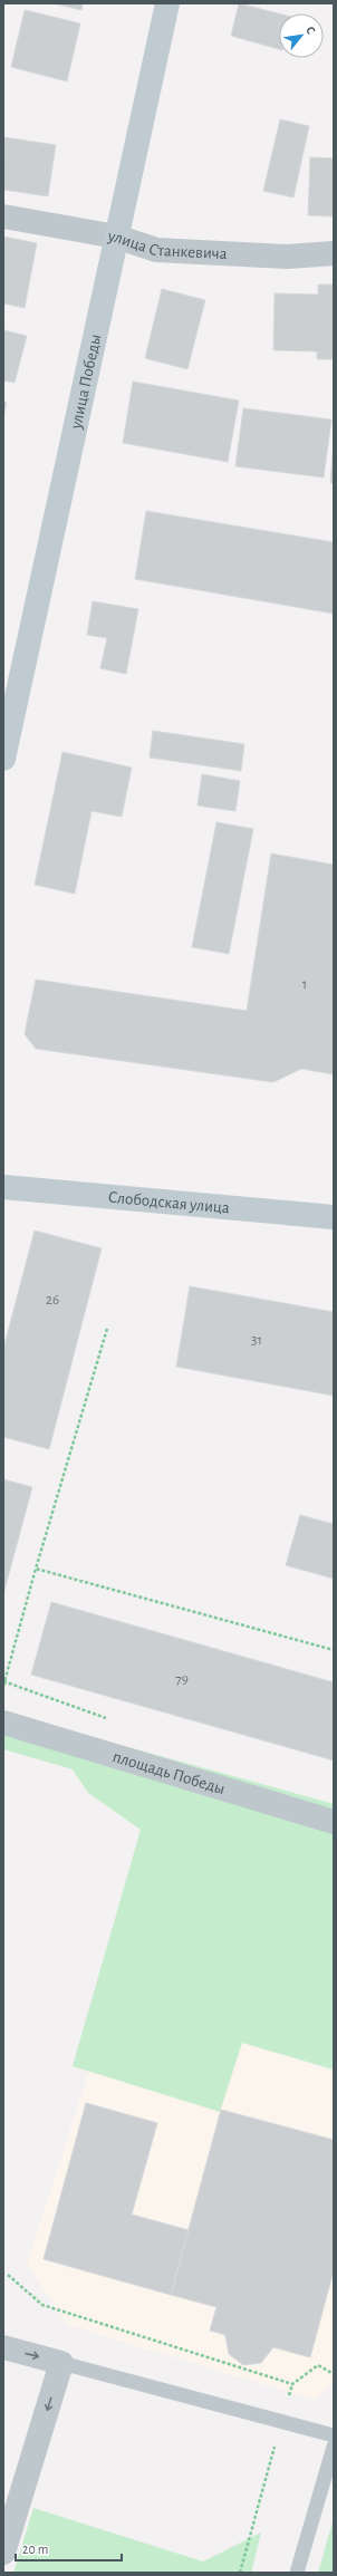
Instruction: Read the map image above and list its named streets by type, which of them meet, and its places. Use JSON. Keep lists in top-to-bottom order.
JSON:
{
  "streets": {
    "main road": ["улица Победы", "Слободская улица"],
    "street": ["улица Станкевича", "площадь Победы"]
  },
  "crossings": [
    ["улица Станкевича", "улица Победы"]
  ],
  "house_numbers": [
    "1",
    "26",
    "31",
    "79"
  ],
  "scale_bar": "20 m",
  "north": "top right"
}
